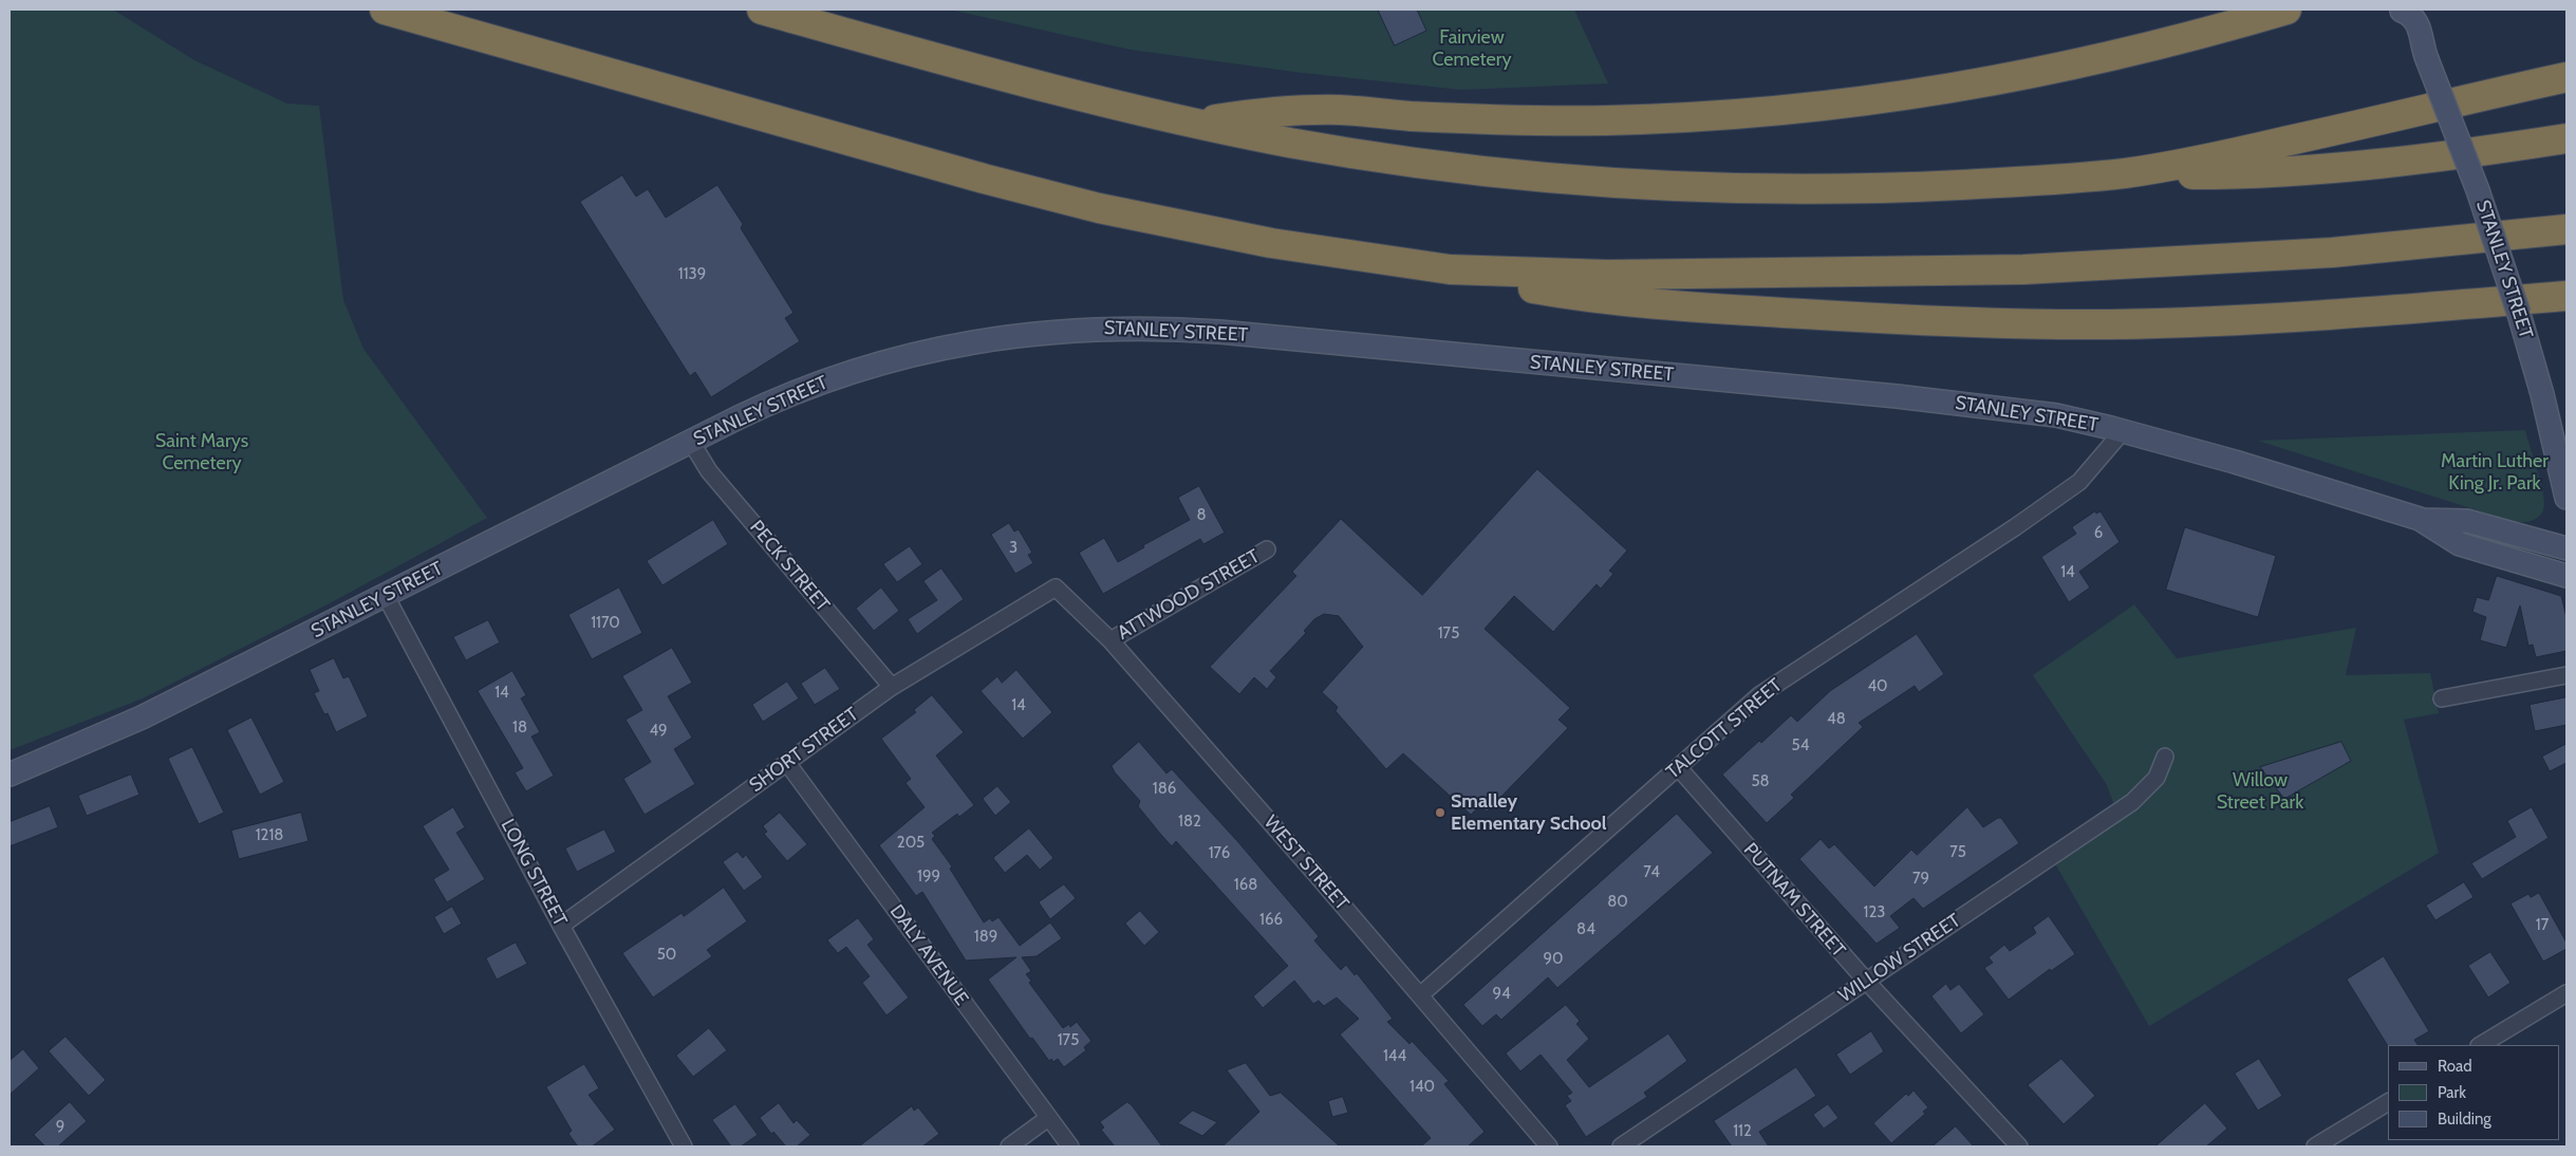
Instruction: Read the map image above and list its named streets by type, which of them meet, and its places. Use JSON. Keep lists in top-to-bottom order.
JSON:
{
  "streets": {
    "main road": ["STANLEY STREET"],
    "street": [
      "PECK STREET",
      "ATTWOOD STREET",
      "TALCOTT STREET",
      "SHORT STREET",
      "WEST STREET",
      "LONG STREET",
      "PUTNAM STREET",
      "DALY AVENUE",
      "WILLOW STREET"
    ]
  },
  "crossings": [
    ["STANLEY STREET", "PECK STREET"],
    ["STANLEY STREET", "TALCOTT STREET"],
    ["STANLEY STREET", "LONG STREET"],
    ["PECK STREET", "SHORT STREET"],
    ["ATTWOOD STREET", "WEST STREET"],
    ["TALCOTT STREET", "WEST STREET"],
    ["TALCOTT STREET", "PUTNAM STREET"],
    ["SHORT STREET", "WEST STREET"],
    ["SHORT STREET", "LONG STREET"],
    ["SHORT STREET", "DALY AVENUE"],
    ["PUTNAM STREET", "WILLOW STREET"]
  ],
  "parks": [
    "Fairview Cemetery",
    "Saint Marys Cemetery",
    "Martin Luther King Jr. Park",
    "Willow Street Park"
  ],
  "places": ["Smalley Elementary School"],
  "house_numbers": [
    "1139",
    "8",
    "6",
    "3",
    "14",
    "1170",
    "175",
    "40",
    "14",
    "14",
    "48",
    "18",
    "49",
    "54",
    "58",
    "186",
    "182",
    "1218",
    "205",
    "75",
    "176",
    "74",
    "199",
    "79",
    "168",
    "80",
    "123",
    "166",
    "17",
    "84",
    "189",
    "50",
    "90",
    "94",
    "175",
    "144",
    "140",
    "9",
    "112"
  ],
  "legend": ["Road", "Park", "Building"]
}
